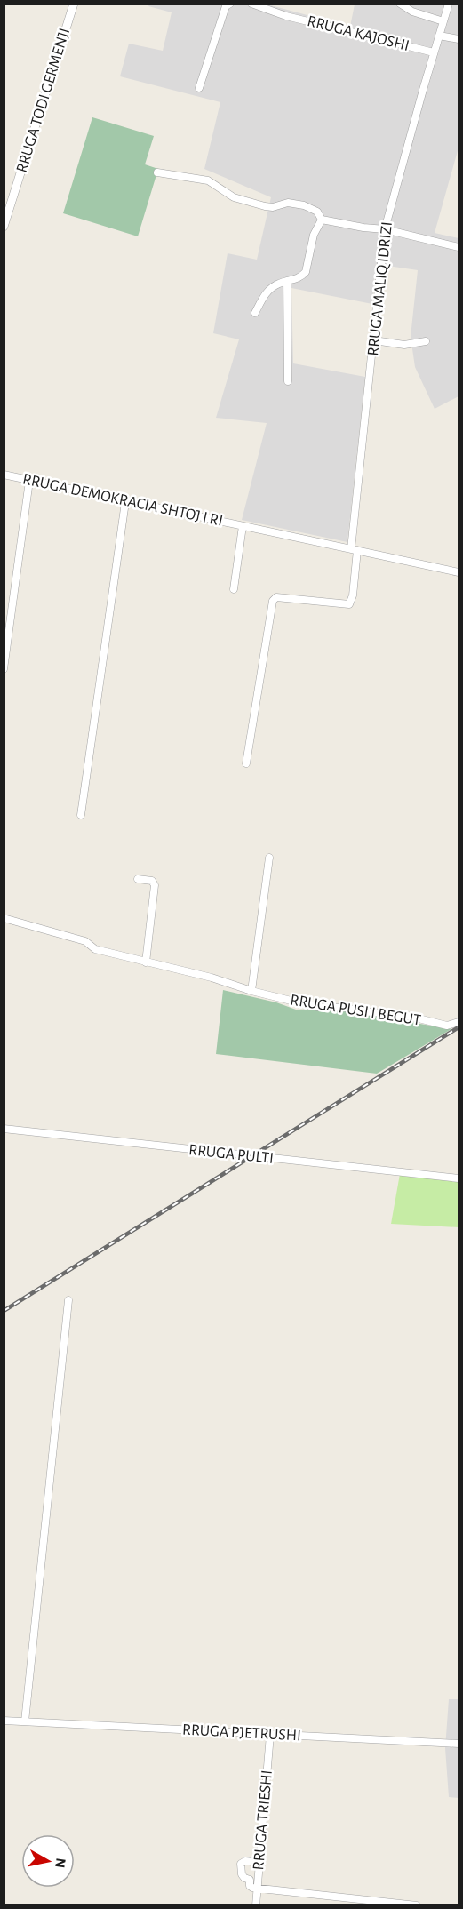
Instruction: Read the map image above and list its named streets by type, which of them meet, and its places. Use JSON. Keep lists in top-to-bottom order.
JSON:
{
  "streets": {
    "street": [
      "RRUGA KAJOSHI",
      "RRUGA TODI GERMENJI",
      "RRUGA MALIQ IDRIZI",
      "RRUGA DEMOKRACIA SHTOJ I RI",
      "RRUGA PUSI I BEGUT",
      "RRUGA PULTI",
      "RRUGA PJETRUSHI",
      "RRUGA TRIESHI"
    ]
  },
  "crossings": [
    ["RRUGA KAJOSHI", "RRUGA MALIQ IDRIZI"],
    ["RRUGA MALIQ IDRIZI", "RRUGA DEMOKRACIA SHTOJ I RI"],
    ["RRUGA PJETRUSHI", "RRUGA TRIESHI"]
  ],
  "north": "right"
}
